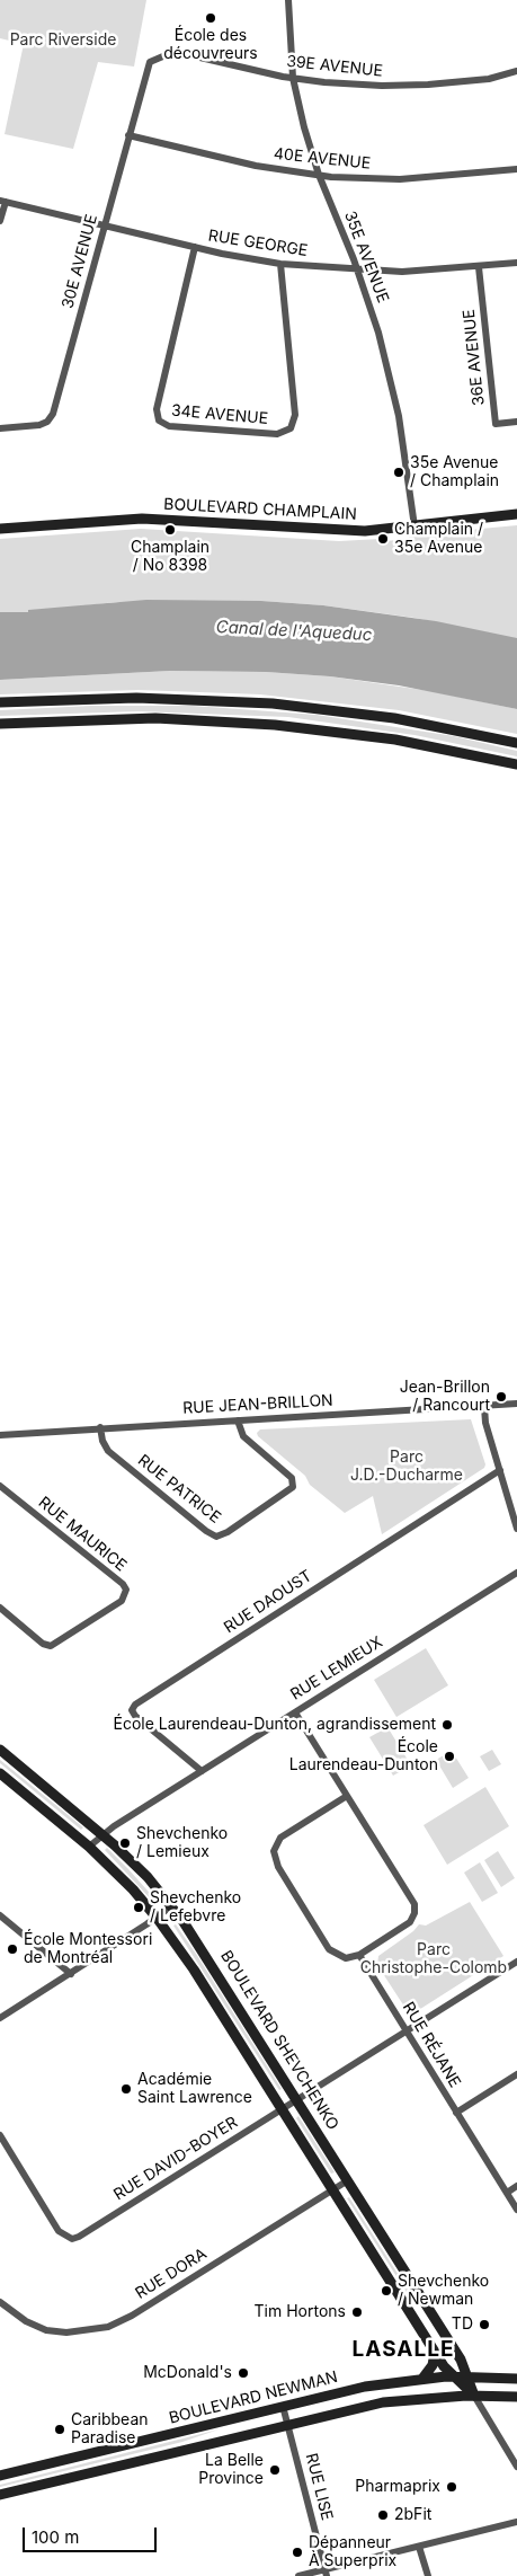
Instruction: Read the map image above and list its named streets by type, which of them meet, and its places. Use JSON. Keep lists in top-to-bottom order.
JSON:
{
  "streets": {
    "main road": ["BOULEVARD CHAMPLAIN", "BOULEVARD SHEVCHENKO", "BOULEVARD NEWMAN"],
    "street": [
      "39E AVENUE",
      "40E AVENUE",
      "RUE GEORGE",
      "35E AVENUE",
      "30E AVENUE",
      "36E AVENUE",
      "34E AVENUE",
      "RUE JEAN-BRILLON",
      "RUE PATRICE",
      "RUE MAURICE",
      "RUE DAOUST",
      "RUE LEMIEUX",
      "RUE RÉJANE",
      "RUE DAVID-BOYER",
      "RUE DORA",
      "RUE LISE"
    ]
  },
  "crossings": [
    ["39E AVENUE", "35E AVENUE"],
    ["39E AVENUE", "30E AVENUE"],
    ["40E AVENUE", "35E AVENUE"],
    ["40E AVENUE", "30E AVENUE"],
    ["RUE GEORGE", "35E AVENUE"],
    ["RUE GEORGE", "30E AVENUE"],
    ["RUE GEORGE", "36E AVENUE"],
    ["RUE GEORGE", "34E AVENUE"],
    ["35E AVENUE", "BOULEVARD CHAMPLAIN"],
    ["RUE JEAN-BRILLON", "RUE PATRICE"],
    ["RUE DAOUST", "RUE LEMIEUX"],
    ["RUE LEMIEUX", "BOULEVARD SHEVCHENKO"],
    ["BOULEVARD SHEVCHENKO", "RUE DAVID-BOYER"],
    ["BOULEVARD SHEVCHENKO", "RUE DORA"],
    ["BOULEVARD SHEVCHENKO", "BOULEVARD NEWMAN"],
    ["RUE RÉJANE", "RUE DAVID-BOYER"],
    ["BOULEVARD NEWMAN", "RUE LISE"]
  ],
  "districts": ["LASALLE"],
  "water": ["Canal de l'Aqueduc"],
  "parks": ["Parc Riverside", "Parc J.D.-Ducharme", "Parc Christophe-Colomb"],
  "places": [
    "École des découvreurs",
    "35e Avenue / Champlain",
    "Champlain / No 8398",
    "Champlain / 35e Avenue",
    "Jean-Brillon / Rancourt",
    "École Laurendeau-Dunton, agrandissement",
    "École Laurendeau-Dunton",
    "Shevchenko / Lemieux",
    "Shevchenko / Lefebvre",
    "École Montessori de Montréal",
    "Académie Saint Lawrence",
    "Shevchenko / Newman",
    "Tim Hortons",
    "TD",
    "McDonald's",
    "Caribbean Paradise",
    "La Belle Province",
    "Pharmaprix",
    "2bFit",
    "Dépanneur À Superprix"
  ],
  "scale_bar": "100 m"
}
